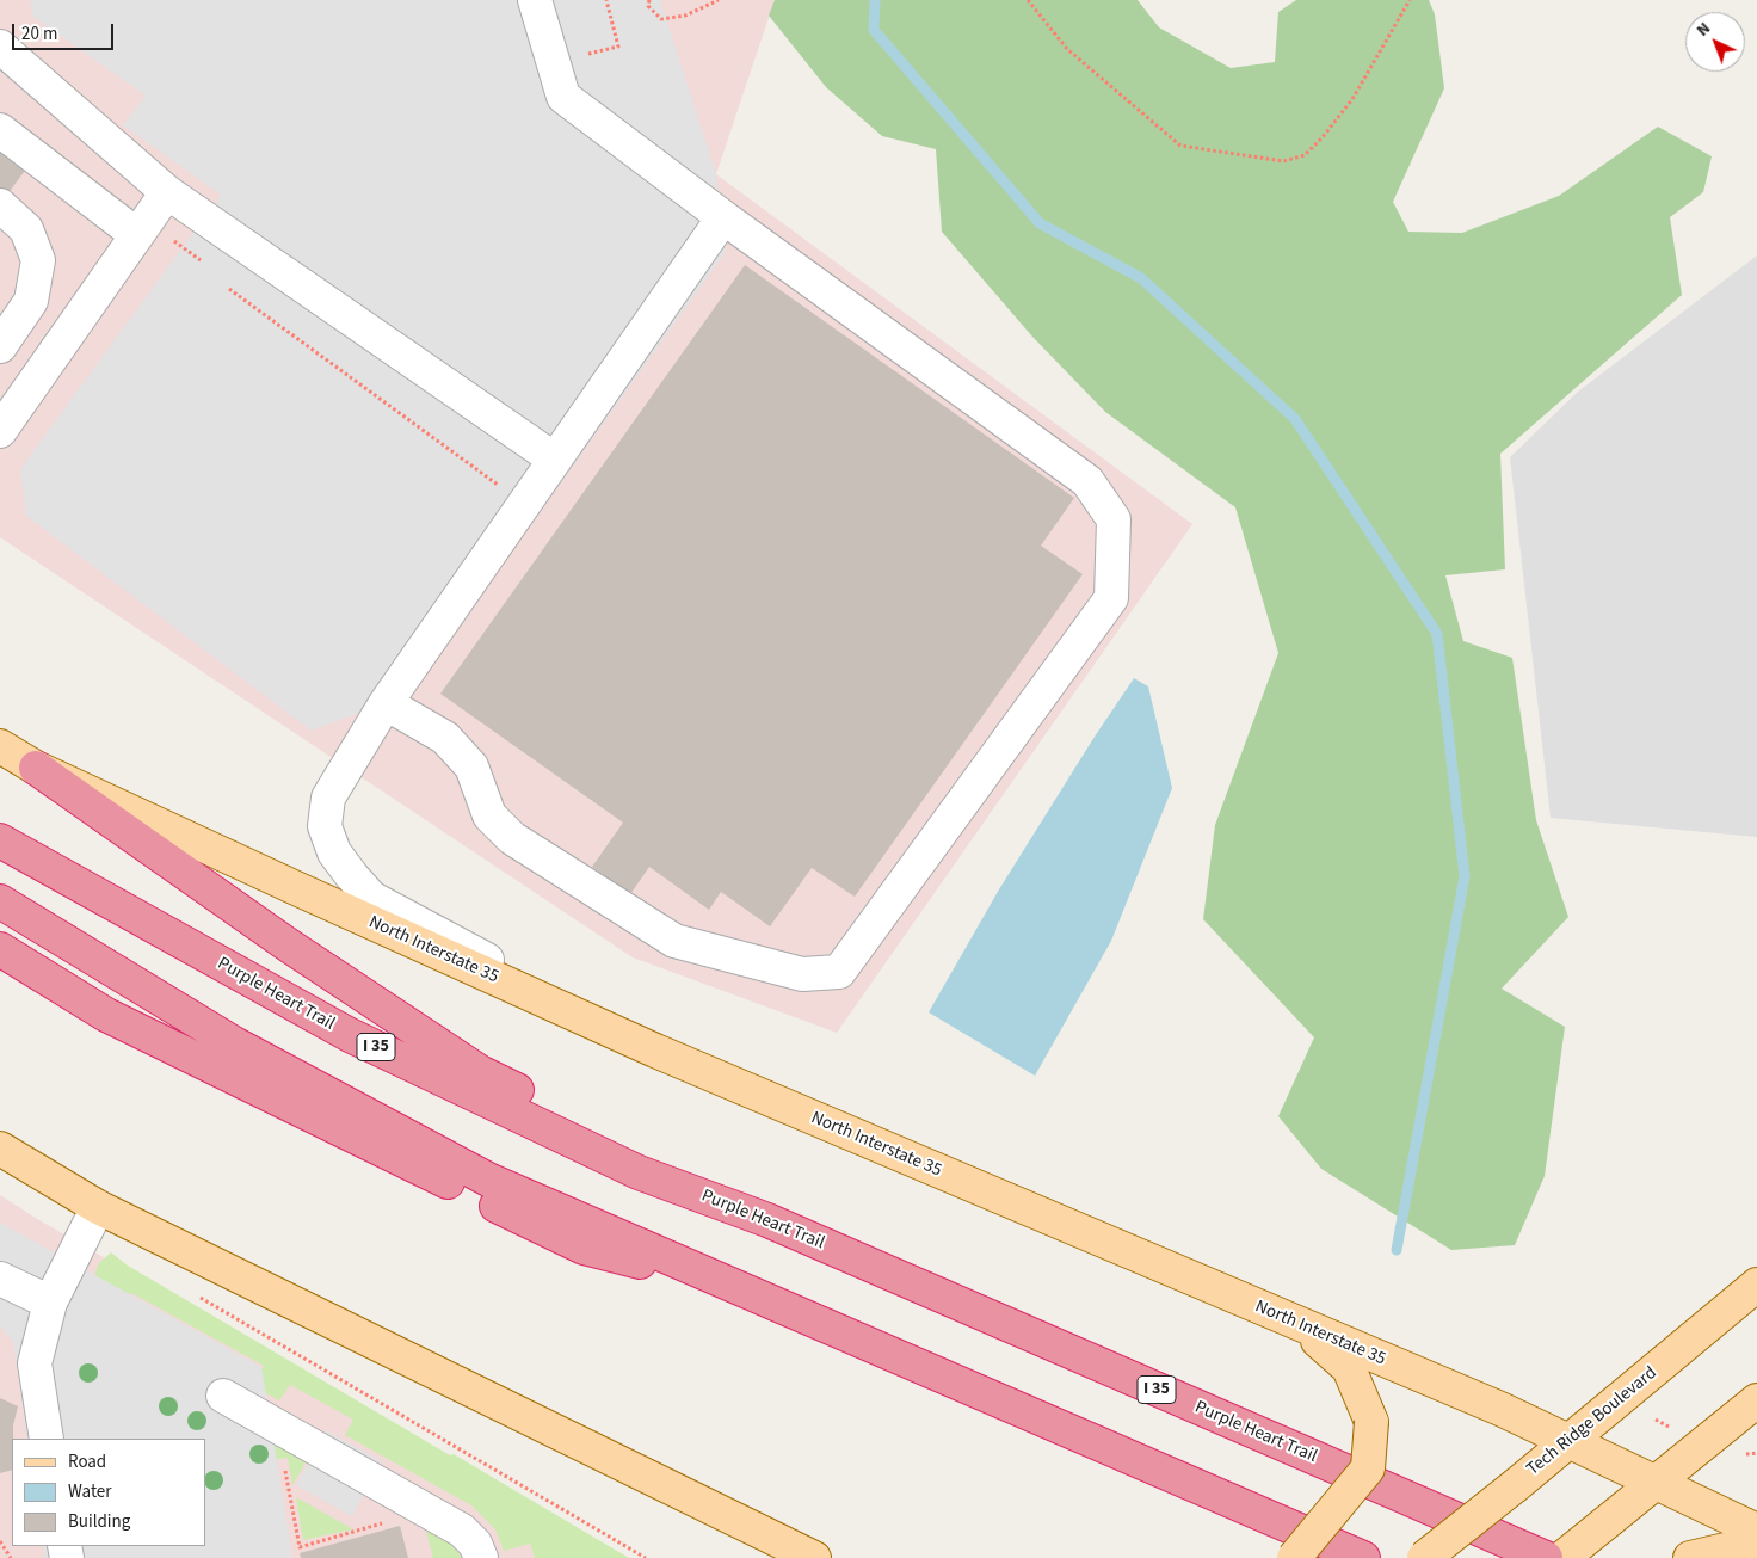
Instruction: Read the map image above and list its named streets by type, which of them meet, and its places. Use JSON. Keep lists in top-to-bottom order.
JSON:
{
  "streets": {
    "highway": ["Purple Heart Trail", "I 35"],
    "main road": ["North Interstate 35", "Tech Ridge Boulevard"]
  },
  "crossings": [
    ["North Interstate 35", "Tech Ridge Boulevard"]
  ],
  "legend": ["Road", "Water", "Building"],
  "scale_bar": "20 m",
  "north": "top left"
}
